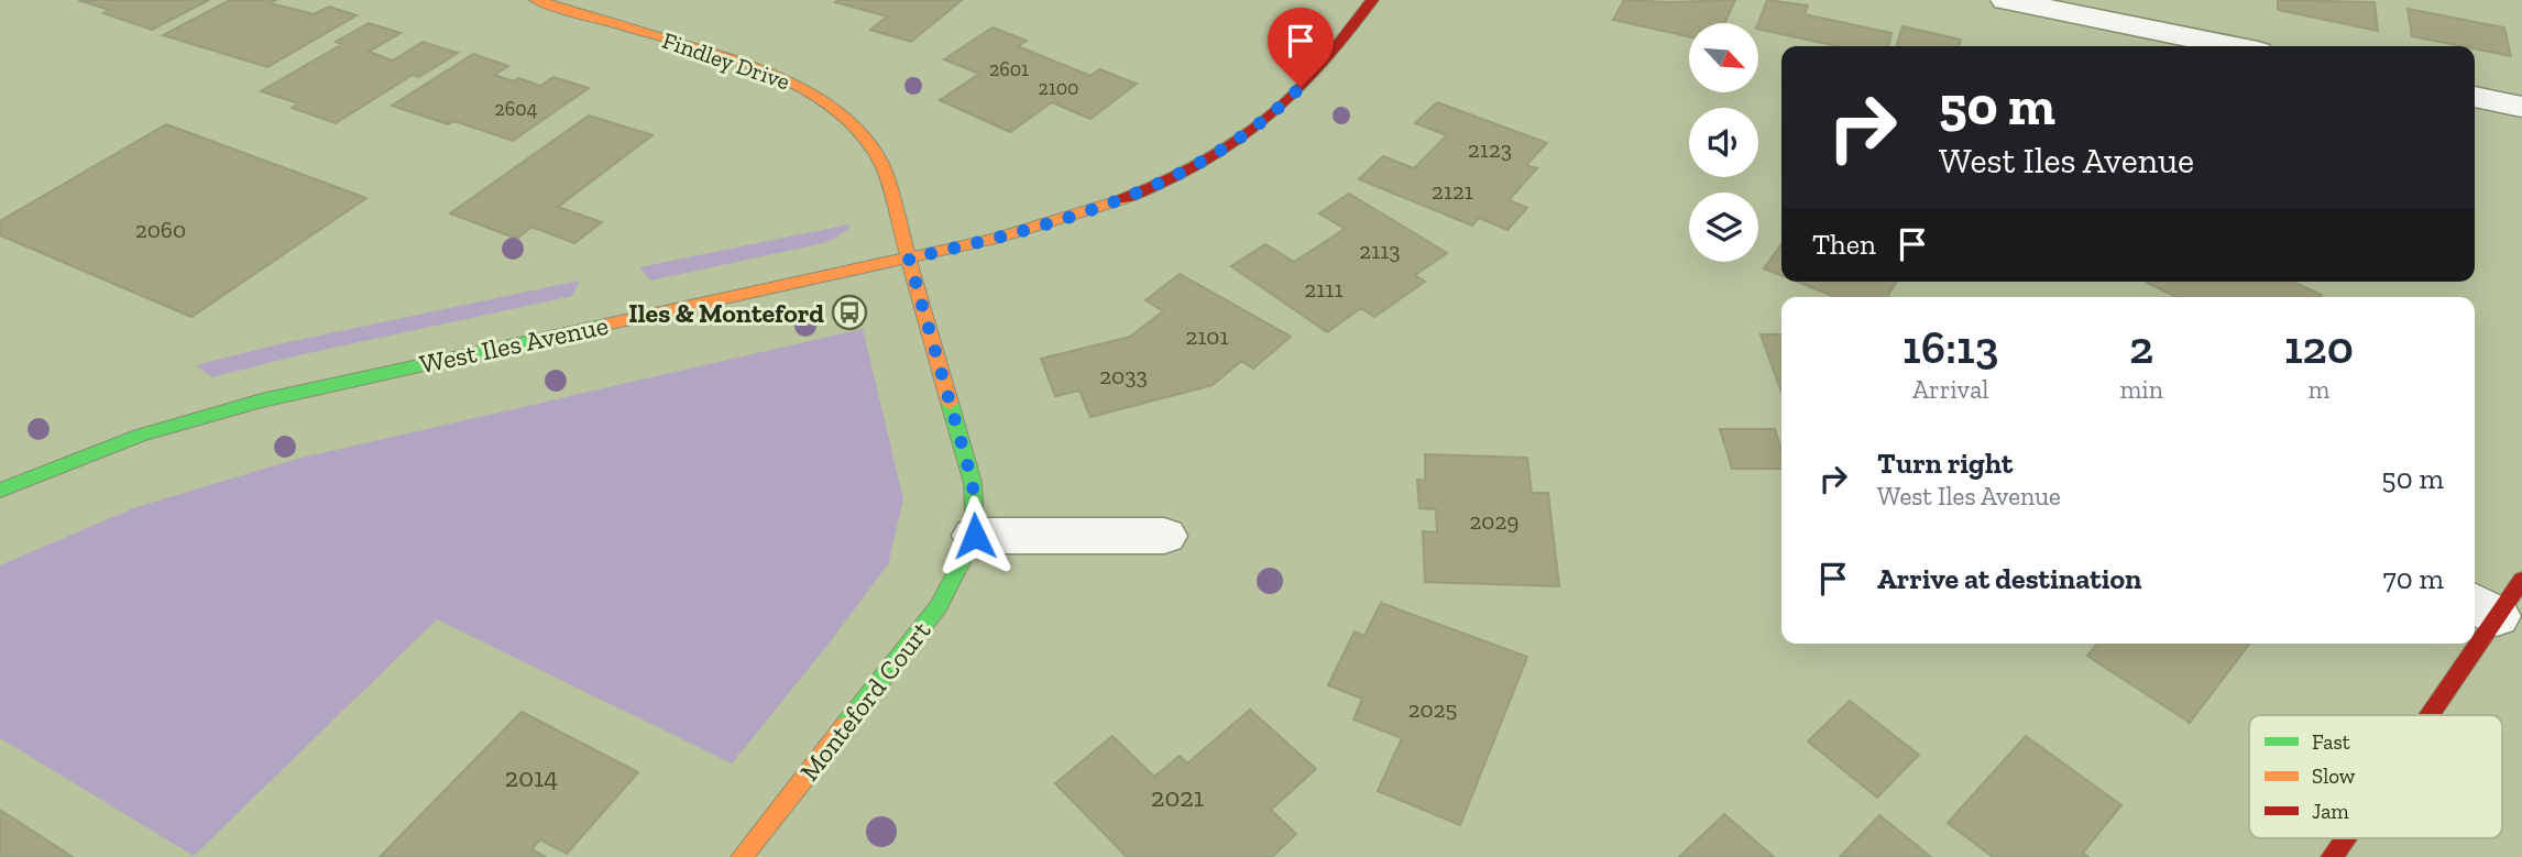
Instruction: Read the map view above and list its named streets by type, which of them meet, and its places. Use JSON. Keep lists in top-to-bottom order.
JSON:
{
  "streets": {
    "street": ["Findley Drive", "West Iles Avenue", "Monteford Court"]
  },
  "crossings": [
    ["Findley Drive", "West Iles Avenue"],
    ["Findley Drive", "Monteford Court"],
    ["West Iles Avenue", "Monteford Court"]
  ],
  "places": {
    "bus stop": ["Iles & Monteford"]
  },
  "house_numbers": [
    "2601",
    "2100",
    "2604",
    "2123",
    "2121",
    "2060",
    "2113",
    "2111",
    "2101",
    "2033",
    "2029",
    "2025",
    "2014",
    "2021"
  ],
  "legend": ["Fast", "Slow", "Jam"],
  "north": "bottom right",
  "page": {
    "turn": ["50 m", "West Iles Avenue"],
    "then": "Then",
    "eta": [
      "16:13",
      "Arrival",
      "2",
      "min",
      "120",
      "m"
    ],
    "list": [
      {
        "name": "Turn right",
        "note": "West Iles Avenue",
        "value": "50 m"
      },
      {
        "name": "Arrive at destination",
        "value": "70 m"
      }
    ]
  }
}
